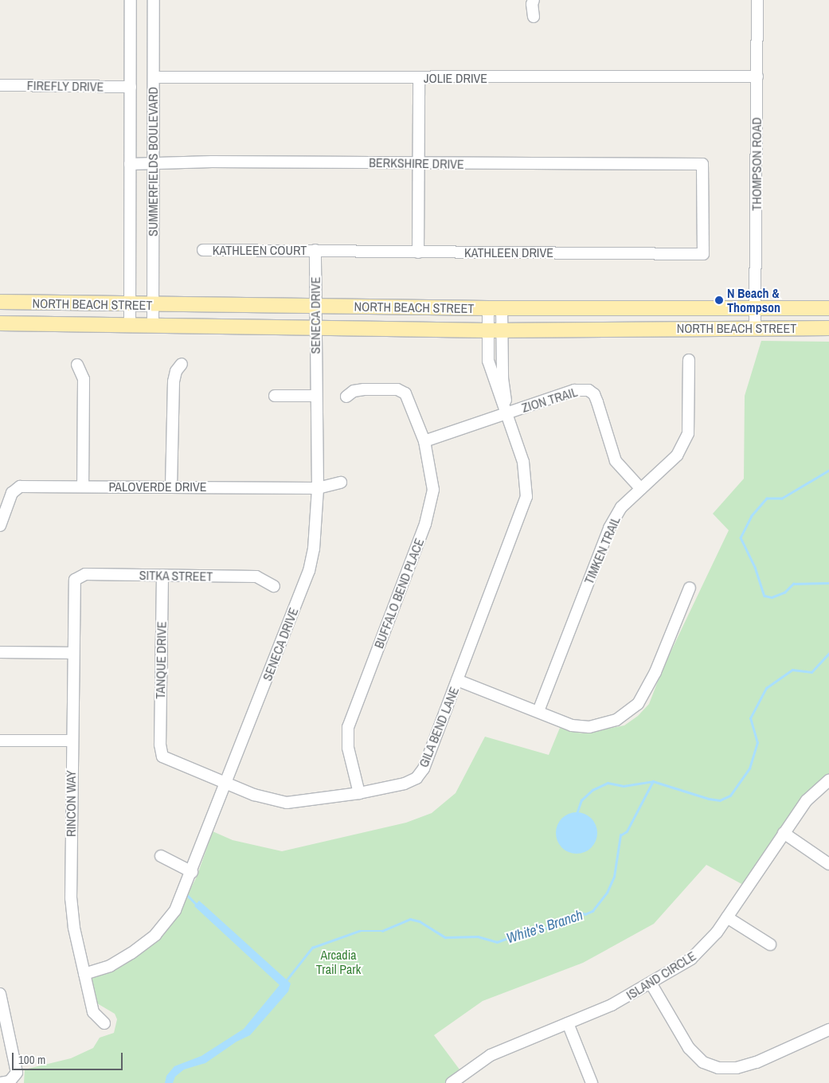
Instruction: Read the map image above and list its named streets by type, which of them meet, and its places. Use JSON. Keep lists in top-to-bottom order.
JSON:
{
  "streets": {
    "main road": ["NORTH BEACH STREET"],
    "street": [
      "JOLIE DRIVE",
      "FIREFLY DRIVE",
      "SUMMERFIELDS BOULEVARD",
      "BERKSHIRE DRIVE",
      "THOMPSON ROAD",
      "KATHLEEN COURT",
      "KATHLEEN DRIVE",
      "SENECA DRIVE",
      "ZION TRAIL",
      "PALOVERDE DRIVE",
      "TIMKEN TRAIL",
      "SITKA STREET",
      "BUFFALO BEND PLACE",
      "TANQUE DRIVE",
      "GILA BEND LANE",
      "RINCON WAY",
      "ISLAND CIRCLE"
    ]
  },
  "crossings": [
    ["JOLIE DRIVE", "SUMMERFIELDS BOULEVARD"],
    ["JOLIE DRIVE", "THOMPSON ROAD"],
    ["FIREFLY DRIVE", "SUMMERFIELDS BOULEVARD"],
    ["SUMMERFIELDS BOULEVARD", "BERKSHIRE DRIVE"],
    ["SUMMERFIELDS BOULEVARD", "NORTH BEACH STREET"],
    ["BERKSHIRE DRIVE", "KATHLEEN DRIVE"],
    ["THOMPSON ROAD", "NORTH BEACH STREET"],
    ["KATHLEEN COURT", "KATHLEEN DRIVE"],
    ["KATHLEEN COURT", "SENECA DRIVE"],
    ["KATHLEEN DRIVE", "SENECA DRIVE"],
    ["NORTH BEACH STREET", "SENECA DRIVE"],
    ["NORTH BEACH STREET", "GILA BEND LANE"],
    ["SENECA DRIVE", "PALOVERDE DRIVE"],
    ["SENECA DRIVE", "GILA BEND LANE"],
    ["SENECA DRIVE", "RINCON WAY"],
    ["ZION TRAIL", "TIMKEN TRAIL"],
    ["ZION TRAIL", "BUFFALO BEND PLACE"],
    ["ZION TRAIL", "GILA BEND LANE"],
    ["SITKA STREET", "TANQUE DRIVE"],
    ["SITKA STREET", "RINCON WAY"],
    ["BUFFALO BEND PLACE", "GILA BEND LANE"],
    ["TANQUE DRIVE", "GILA BEND LANE"]
  ],
  "water": ["White's Branch"],
  "parks": ["Arcadia Trail Park"],
  "places": ["N Beach & Thompson"],
  "scale_bar": "100 m"
}
